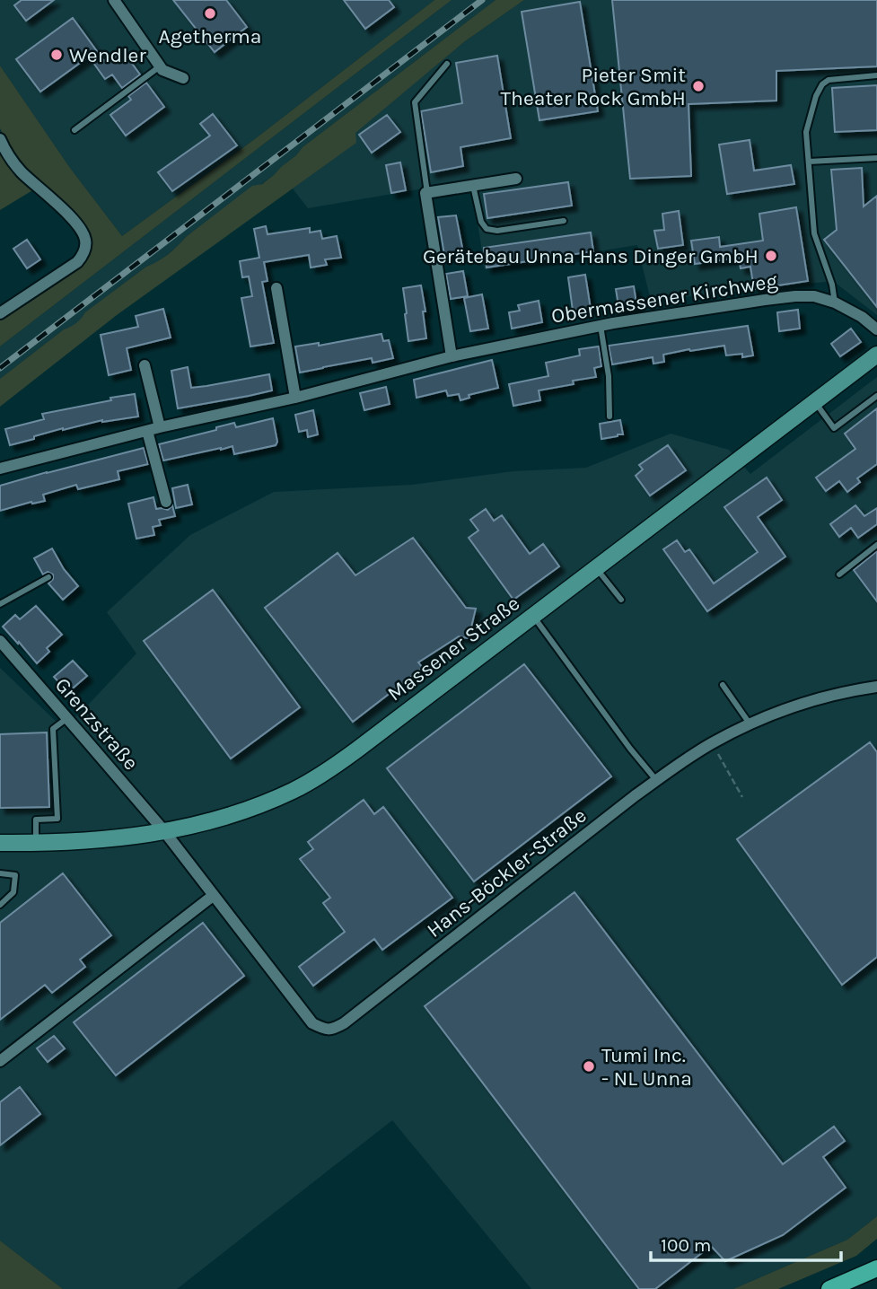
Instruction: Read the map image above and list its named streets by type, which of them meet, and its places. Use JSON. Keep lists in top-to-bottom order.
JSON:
{
  "streets": {
    "main road": ["Massener Straße"],
    "street": ["Obermassener Kirchweg", "Grenzstraße", "Hans-Böckler-Straße"]
  },
  "crossings": [
    ["Massener Straße", "Grenzstraße"],
    ["Massener Straße", "Hans-Böckler-Straße"],
    ["Grenzstraße", "Hans-Böckler-Straße"]
  ],
  "places": [
    "Agetherma",
    "Wendler",
    "Pieter Smit Theater Rock GmbH",
    "Gerätebau Unna Hans Dinger GmbH",
    "Tumi Inc. - NL Unna"
  ],
  "scale_bar": "100 m"
}
